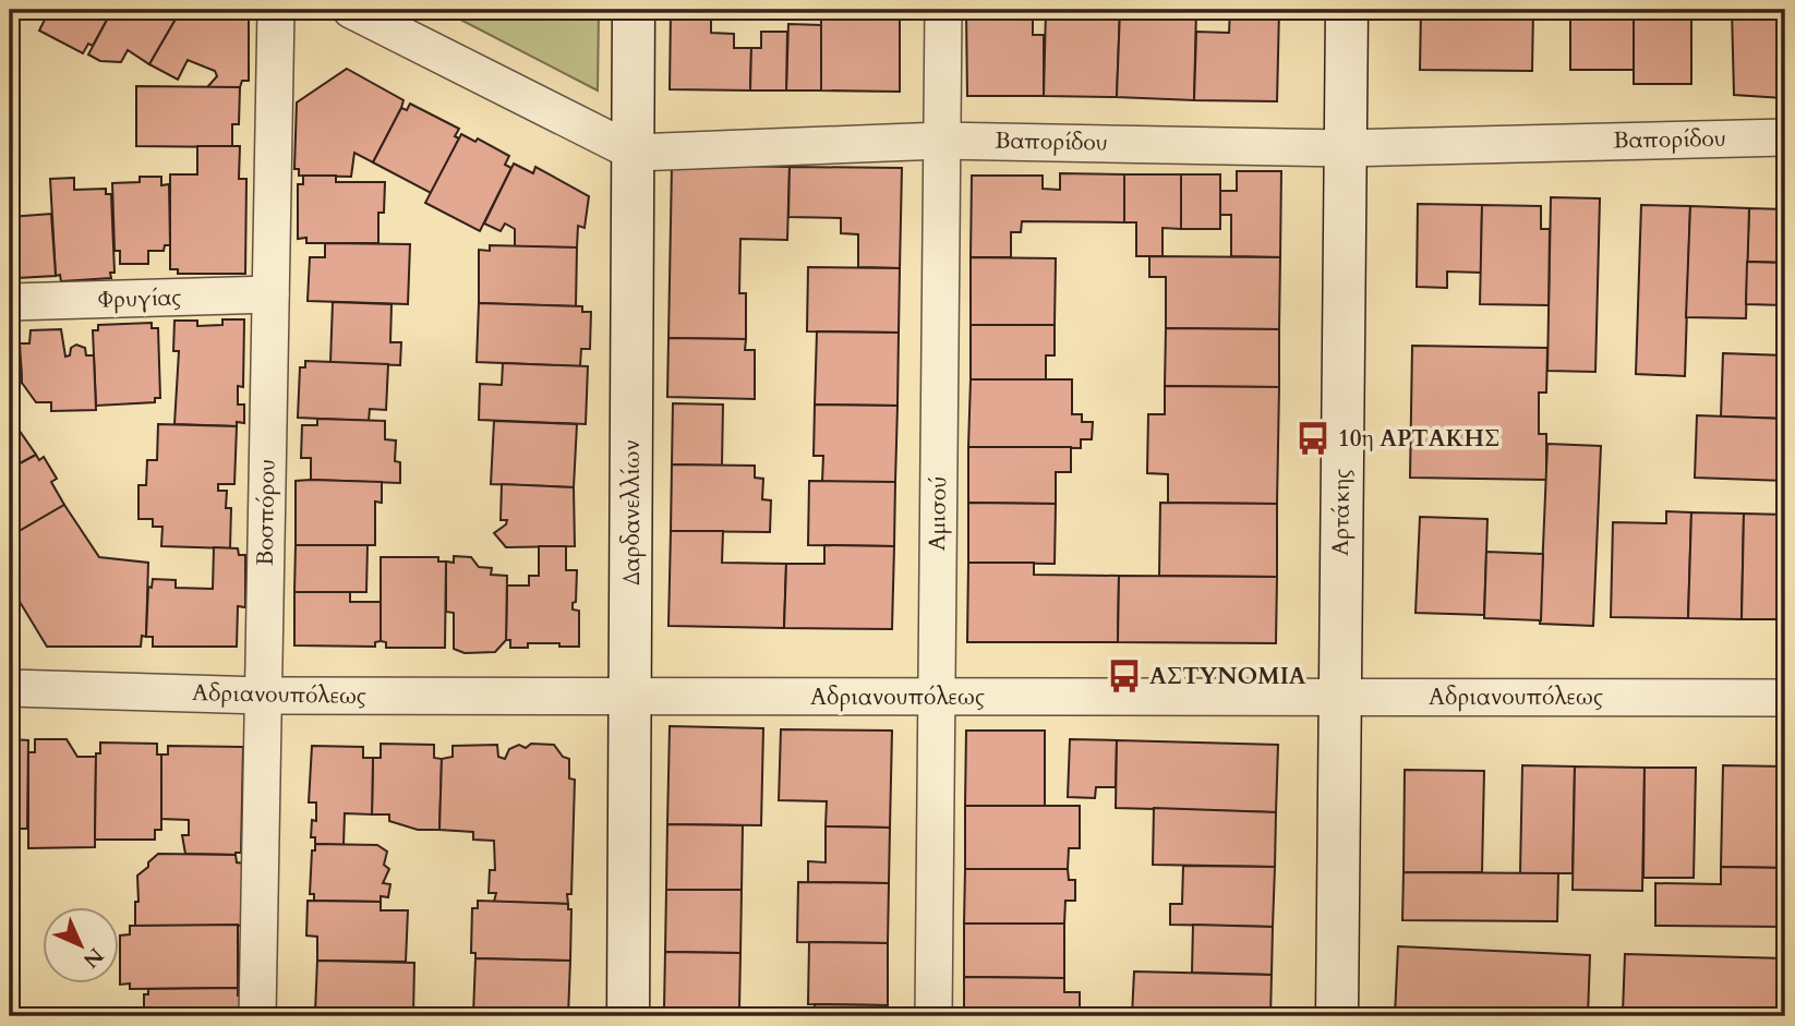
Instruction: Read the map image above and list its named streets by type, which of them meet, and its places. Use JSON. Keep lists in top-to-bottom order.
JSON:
{
  "streets": {
    "street": [
      "Βαπορίδου",
      "Φρυγίας",
      "Βοσπόρου",
      "Δαρδανελλίων",
      "Αρτάκης",
      "Αμισού",
      "Αδριανουπόλεως"
    ]
  },
  "crossings": [
    ["Βαπορίδου", "Δαρδανελλίων"],
    ["Βαπορίδου", "Αρτάκης"],
    ["Βαπορίδου", "Αμισού"],
    ["Φρυγίας", "Βοσπόρου"],
    ["Βοσπόρου", "Αδριανουπόλεως"],
    ["Δαρδανελλίων", "Αδριανουπόλεως"],
    ["Αρτάκης", "Αδριανουπόλεως"],
    ["Αμισού", "Αδριανουπόλεως"]
  ],
  "places": {
    "bus stop": ["10η ΑΡΤΑΚΗΣ", "ΑΣΤΥΝΟΜΙΑ"]
  },
  "north": "bottom right"
}
